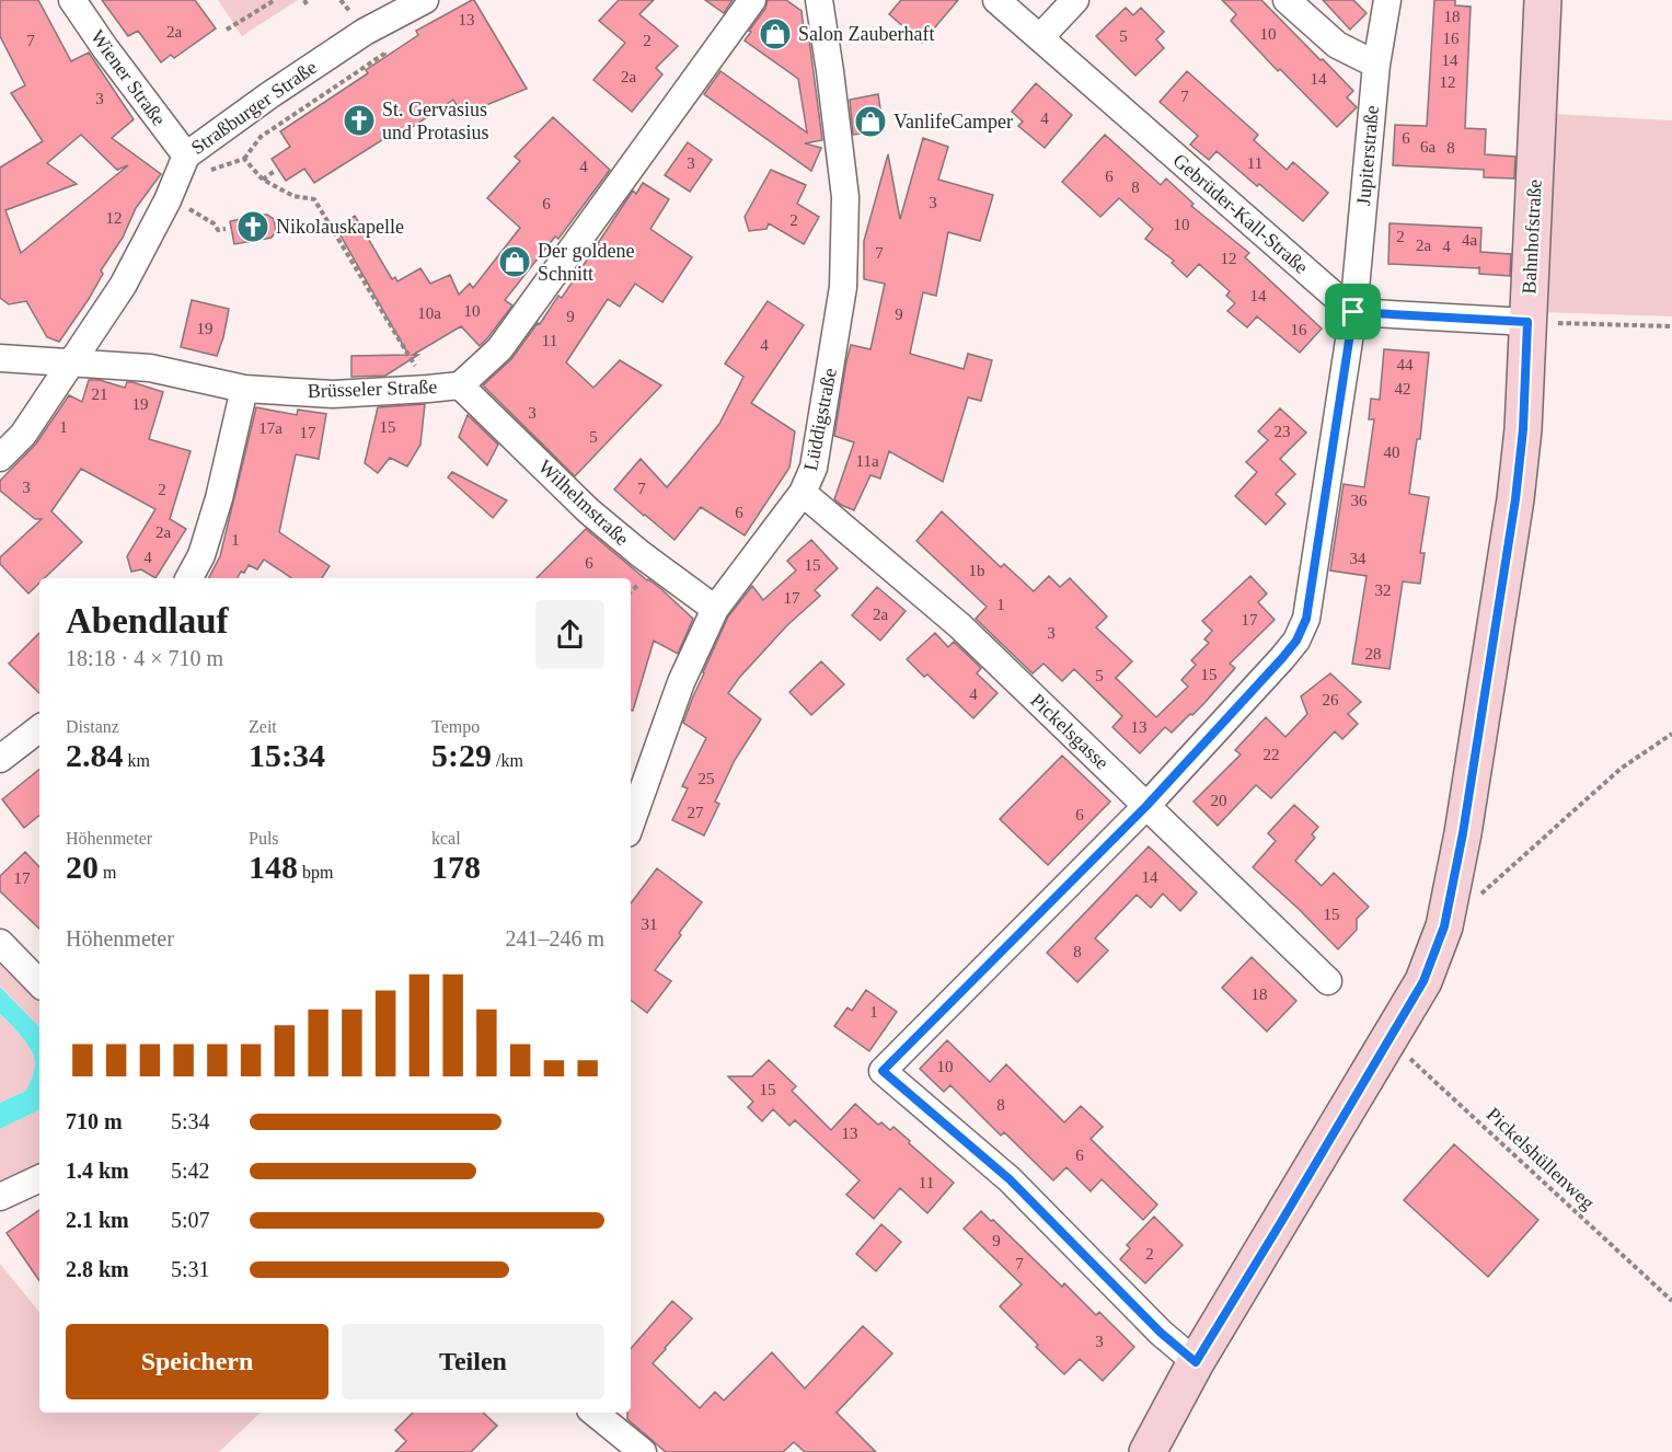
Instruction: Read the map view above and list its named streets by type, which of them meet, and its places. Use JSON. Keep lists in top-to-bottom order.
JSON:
{
  "streets": {
    "main road": ["Bahnhofstraße"],
    "street": [
      "Wiener Straße",
      "Straßburger Straße",
      "Jupiterstraße",
      "Gebrüder-Kall-Straße",
      "Brüsseler Straße",
      "Lüddigstraße",
      "Wilhelmstraße",
      "Pickelsgasse"
    ],
    "path": ["Pickelshüllenweg"]
  },
  "crossings": [
    ["Wiener Straße", "Straßburger Straße"],
    ["Straßburger Straße", "Brüsseler Straße"],
    ["Jupiterstraße", "Gebrüder-Kall-Straße"],
    ["Jupiterstraße", "Bahnhofstraße"],
    ["Jupiterstraße", "Pickelsgasse"],
    ["Bahnhofstraße", "Pickelshüllenweg"],
    ["Brüsseler Straße", "Wilhelmstraße"],
    ["Lüddigstraße", "Wilhelmstraße"],
    ["Lüddigstraße", "Pickelsgasse"]
  ],
  "places": {
    "shop": ["Salon Zauberhaft", "VanlifeCamper", "Der goldene Schnitt"],
    "church": ["St. Gervasius und Protasius", "Nikolauskapelle"]
  },
  "house_numbers": [
    "18",
    "13",
    "2a",
    "10",
    "5",
    "16",
    "7",
    "2",
    "14",
    "2a",
    "14",
    "12",
    "7",
    "3",
    "4",
    "6",
    "6a",
    "8",
    "3",
    "11",
    "4",
    "6",
    "8",
    "3",
    "6",
    "12",
    "2",
    "10",
    "2",
    "4a",
    "2a",
    "4",
    "7",
    "12",
    "14",
    "10",
    "10a",
    "9",
    "9",
    "19",
    "16",
    "11",
    "4",
    "44",
    "42",
    "21",
    "19",
    "3",
    "1",
    "15",
    "17a",
    "23",
    "17",
    "5",
    "40",
    "11a",
    "3",
    "7",
    "2",
    "36",
    "6",
    "2a",
    "1",
    "4",
    "34",
    "6",
    "15",
    "1b",
    "32",
    "17",
    "1",
    "2a",
    "17",
    "3",
    "28",
    "15",
    "5",
    "4",
    "26",
    "13",
    "22",
    "25",
    "20",
    "27",
    "6",
    "14",
    "17",
    "15",
    "31",
    "8",
    "18",
    "1",
    "10",
    "15",
    "8",
    "13",
    "6",
    "11",
    "9",
    "2",
    "7",
    "3"
  ],
  "page": {
    "heading": ["Abendlauf", "18:18 · 4 × 710 m"],
    "stats": [
      ["Distanz", "2.84 km"],
      ["Zeit", "15:34"],
      ["Tempo", "5:29 /km"],
      ["Höhenmeter", "20 m"],
      ["Puls", "148 bpm"],
      ["kcal", "178"]
    ],
    "chart": ["Höhenmeter", "241–246 m"],
    "list": [
      {
        "name": "710 m",
        "note": "5:34"
      },
      {
        "name": "1.4 km",
        "note": "5:42"
      },
      {
        "name": "2.1 km",
        "note": "5:07"
      },
      {
        "name": "2.8 km",
        "note": "5:31"
      }
    ],
    "buttons": ["Speichern", "Teilen"]
  }
}
